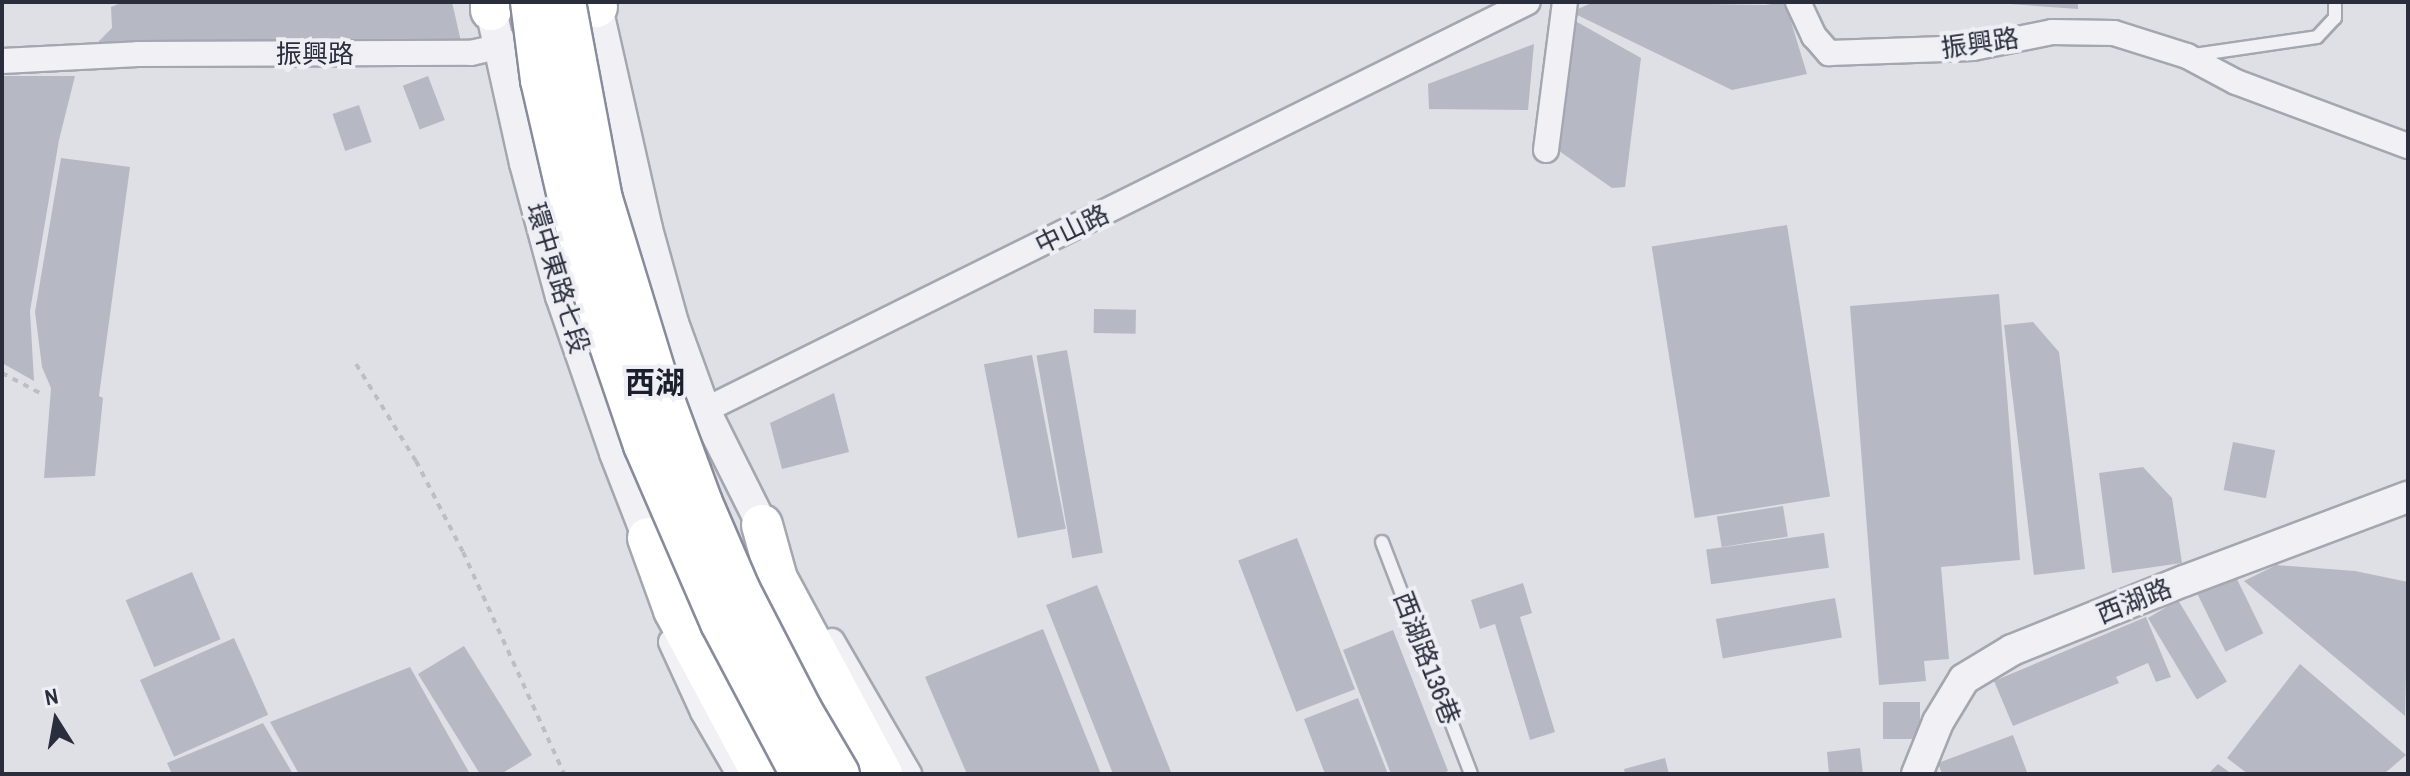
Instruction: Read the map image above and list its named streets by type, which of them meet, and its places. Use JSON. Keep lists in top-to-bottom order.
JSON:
{
  "streets": {
    "street": [
      "振興路",
      "中山路",
      "環中東路七段",
      "西湖路"
    ],
    "lane": ["西湖路136巷"]
  },
  "crossings": [
    ["振興路", "環中東路七段"],
    ["中山路", "環中東路七段"]
  ],
  "districts": ["西湖"],
  "north": "top"
}
